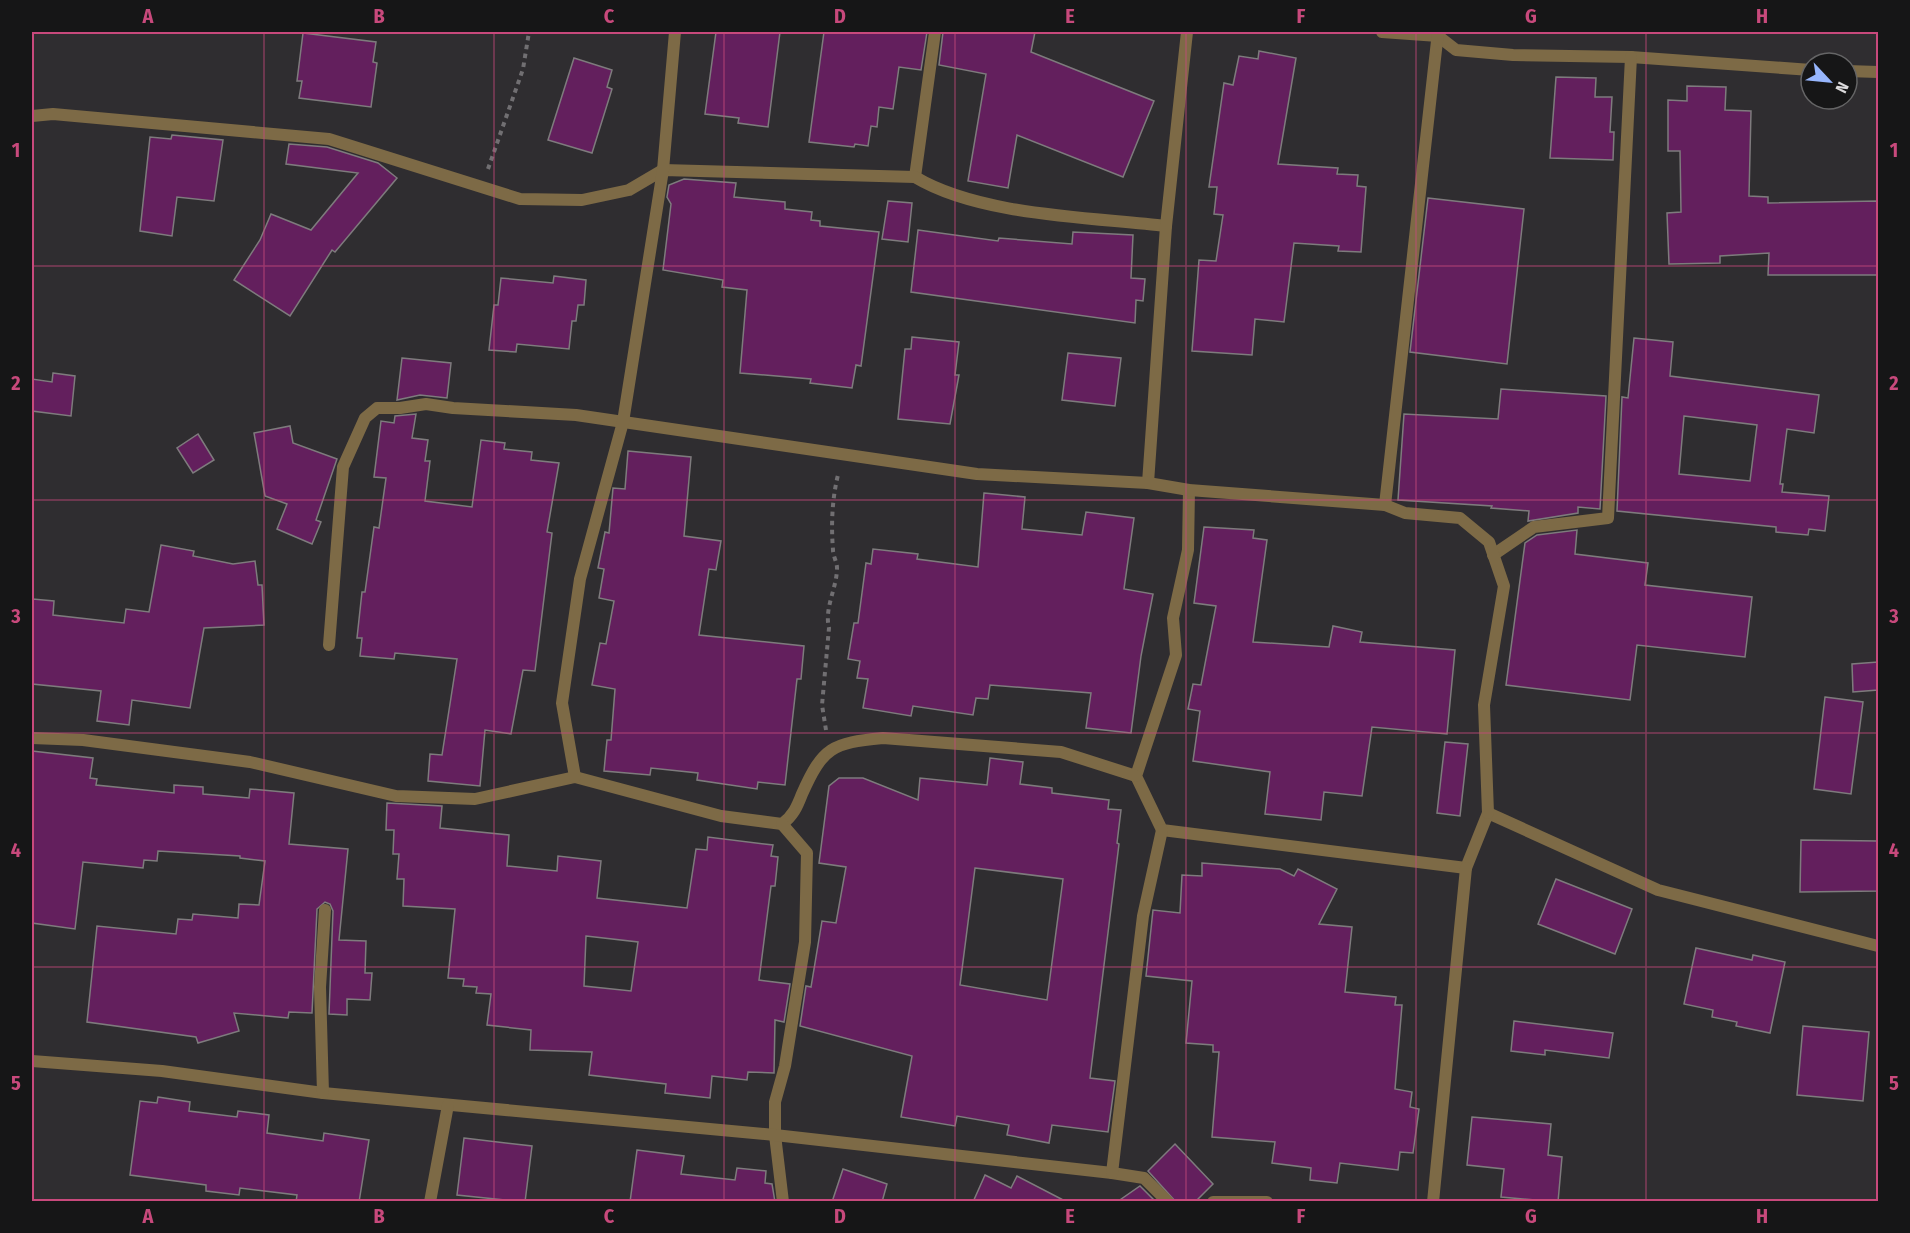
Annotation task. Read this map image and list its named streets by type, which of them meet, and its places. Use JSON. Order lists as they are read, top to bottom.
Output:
{
  "north": "bottom right",
  "grid": {
    "columns": [
      "A",
      "B",
      "C",
      "D",
      "E",
      "F",
      "G",
      "H"
    ],
    "rows": [
      "1",
      "2",
      "3",
      "4",
      "5"
    ]
  }
}
